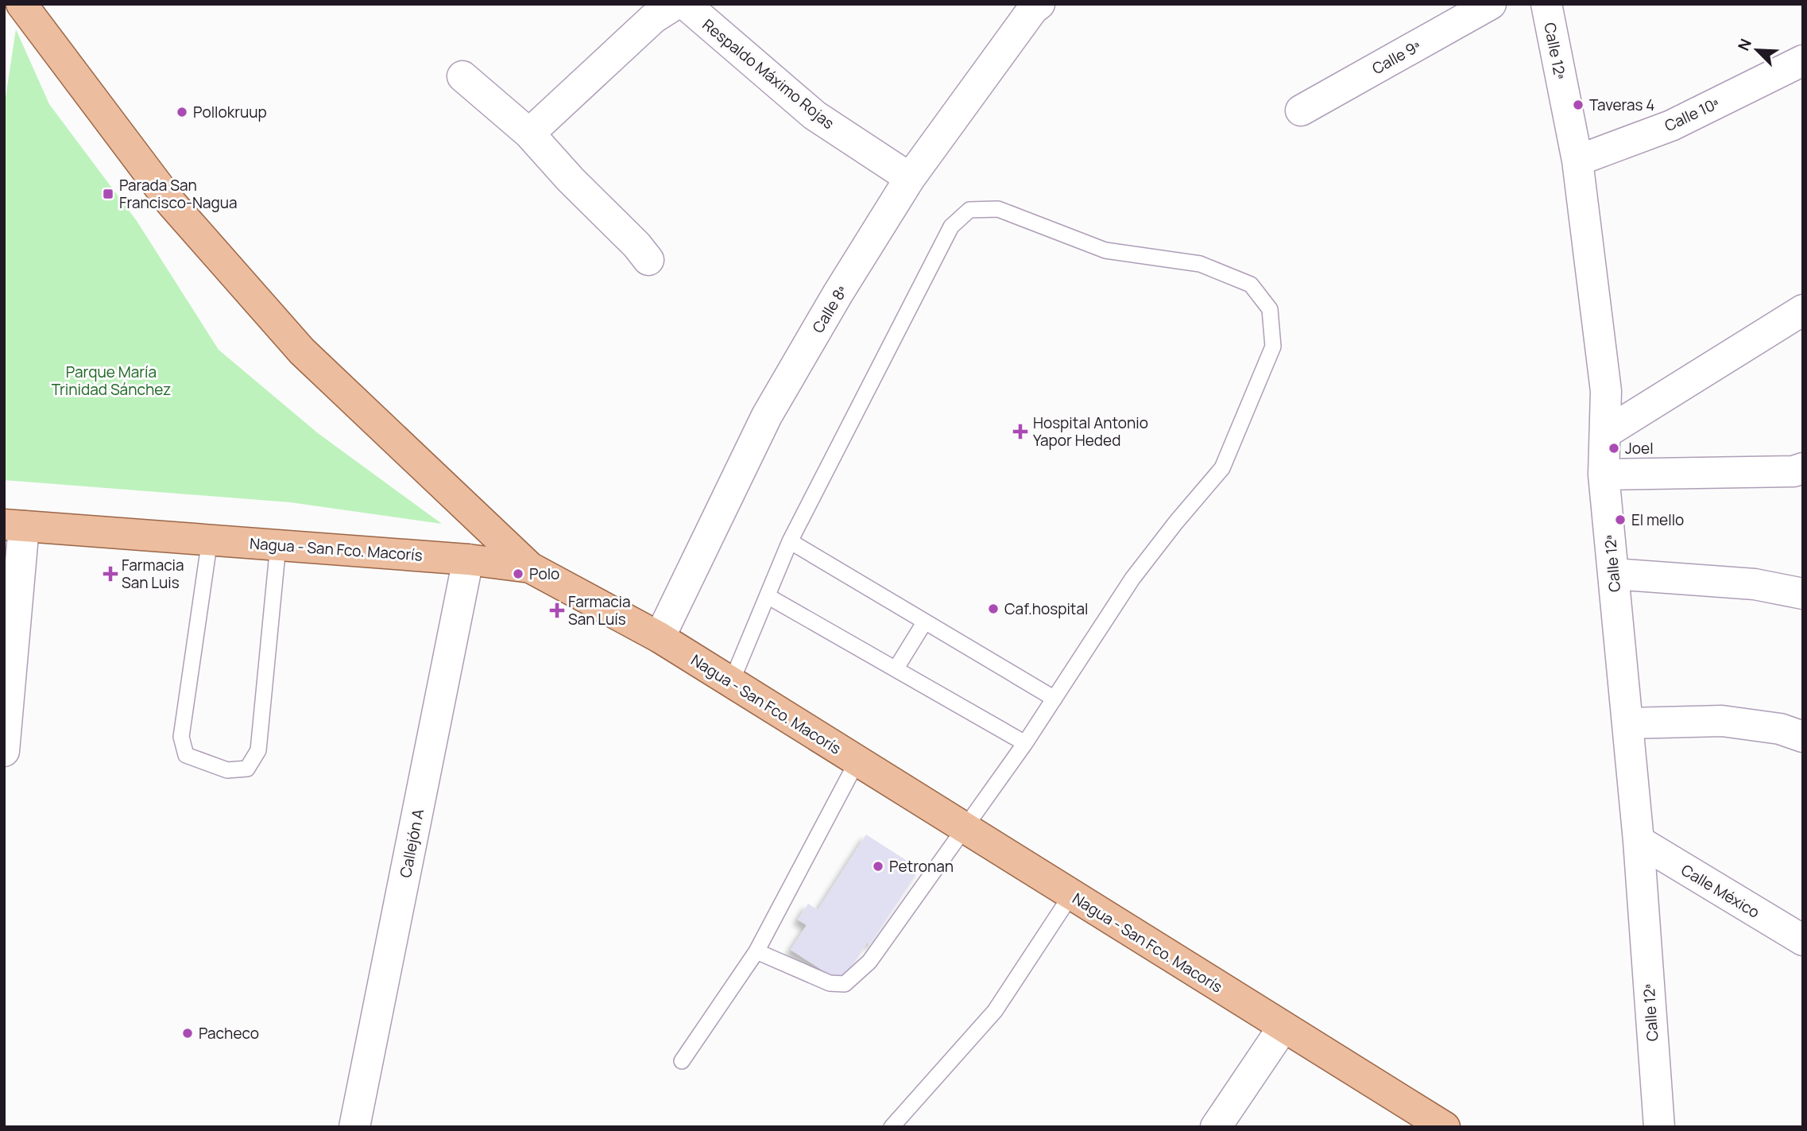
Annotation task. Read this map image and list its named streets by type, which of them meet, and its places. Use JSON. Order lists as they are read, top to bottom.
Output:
{
  "streets": {
    "main road": ["Nagua - San Fco. Macorís"],
    "street": [
      "Calle 12ª",
      "Calle 9ª",
      "Respaldo Máximo Rojas",
      "Calle 10ª",
      "Calle 8ª",
      "Callejón A",
      "Calle México"
    ]
  },
  "crossings": [
    ["Calle 12ª", "Calle 10ª"],
    ["Calle 12ª", "Calle México"],
    ["Respaldo Máximo Rojas", "Calle 8ª"],
    ["Calle 8ª", "Nagua - San Fco. Macorís"],
    ["Nagua - San Fco. Macorís", "Callejón A"]
  ],
  "parks": ["Parque María Trinidad Sánchez"],
  "places": {
    "other": [
      "Taveras 4",
      "Pollokruup",
      "Joel",
      "El mello",
      "Polo",
      "Caf.hospital",
      "Petronan",
      "Pacheco"
    ],
    "transit": ["Parada San Francisco-Nagua"],
    "health": ["Hospital Antonio Yapor Heded", "Farmacia San Luis", "Farmacia San Luís"]
  },
  "north": "top left"
}
